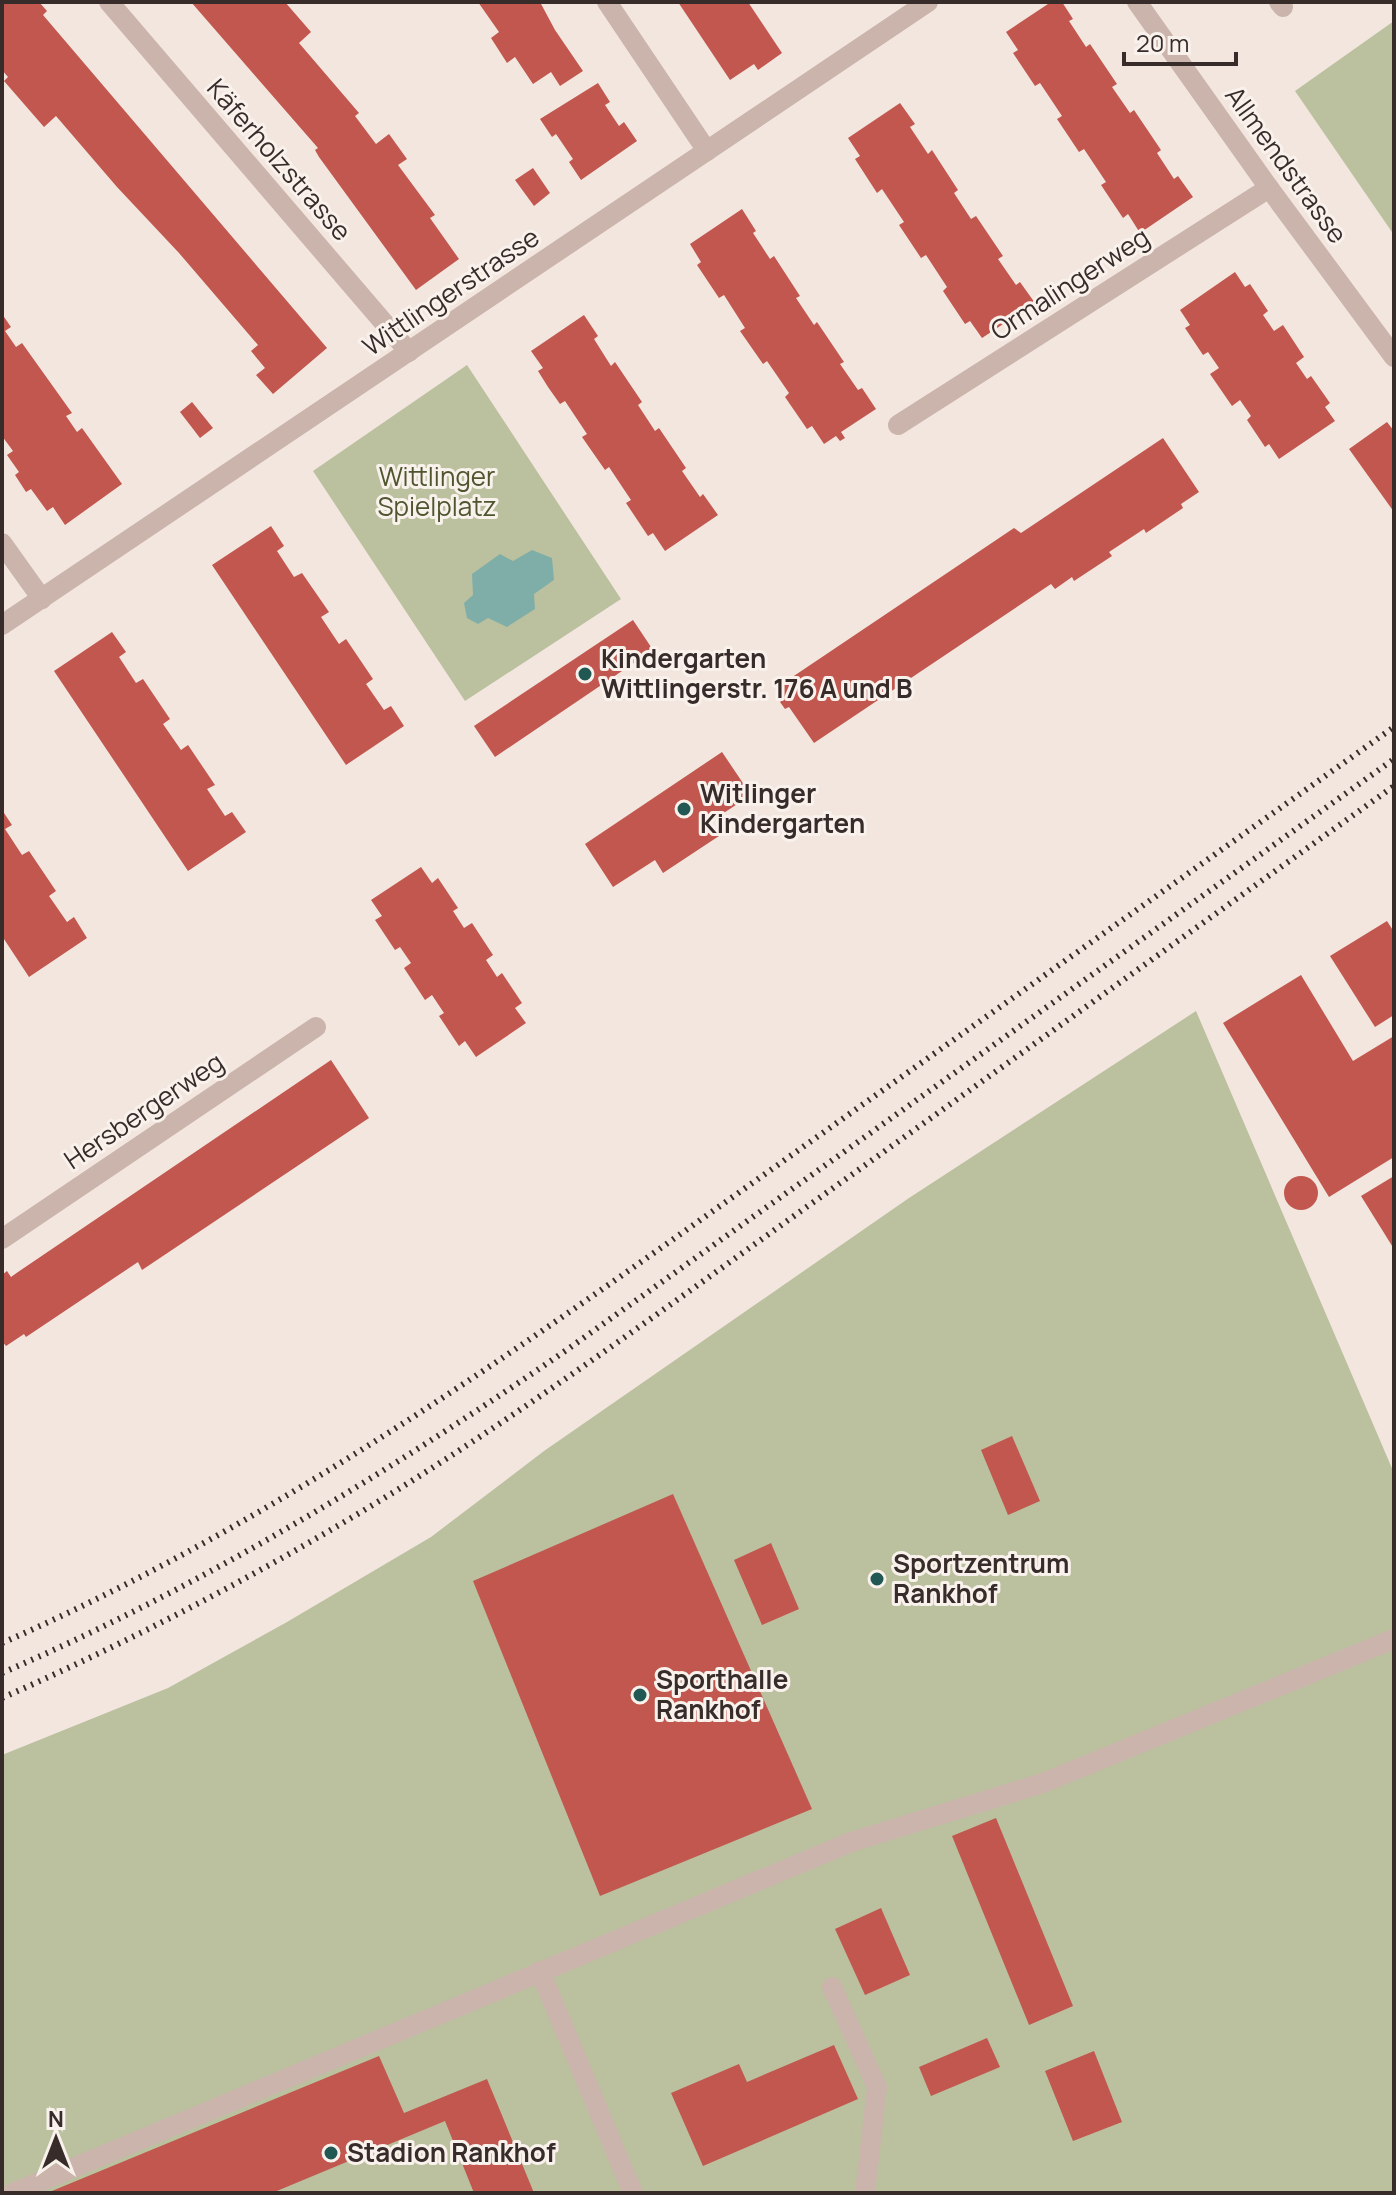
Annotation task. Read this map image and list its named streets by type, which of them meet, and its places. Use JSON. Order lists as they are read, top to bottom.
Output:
{
  "streets": {
    "street": [
      "Käferholzstrasse",
      "Allmendstrasse",
      "Ormalingerweg",
      "Wittlingerstrasse",
      "Hersbergerweg"
    ]
  },
  "crossings": [
    ["Käferholzstrasse", "Wittlingerstrasse"],
    ["Allmendstrasse", "Ormalingerweg"]
  ],
  "parks": ["Wittlinger Spielplatz"],
  "places": [
    "Kindergarten Wittlingerstr. 176 A und B",
    "Witlinger Kindergarten",
    "Sportzentrum Rankhof",
    "Sporthalle Rankhof",
    "Stadion Rankhof"
  ],
  "scale_bar": "20 m",
  "north": "top"
}
